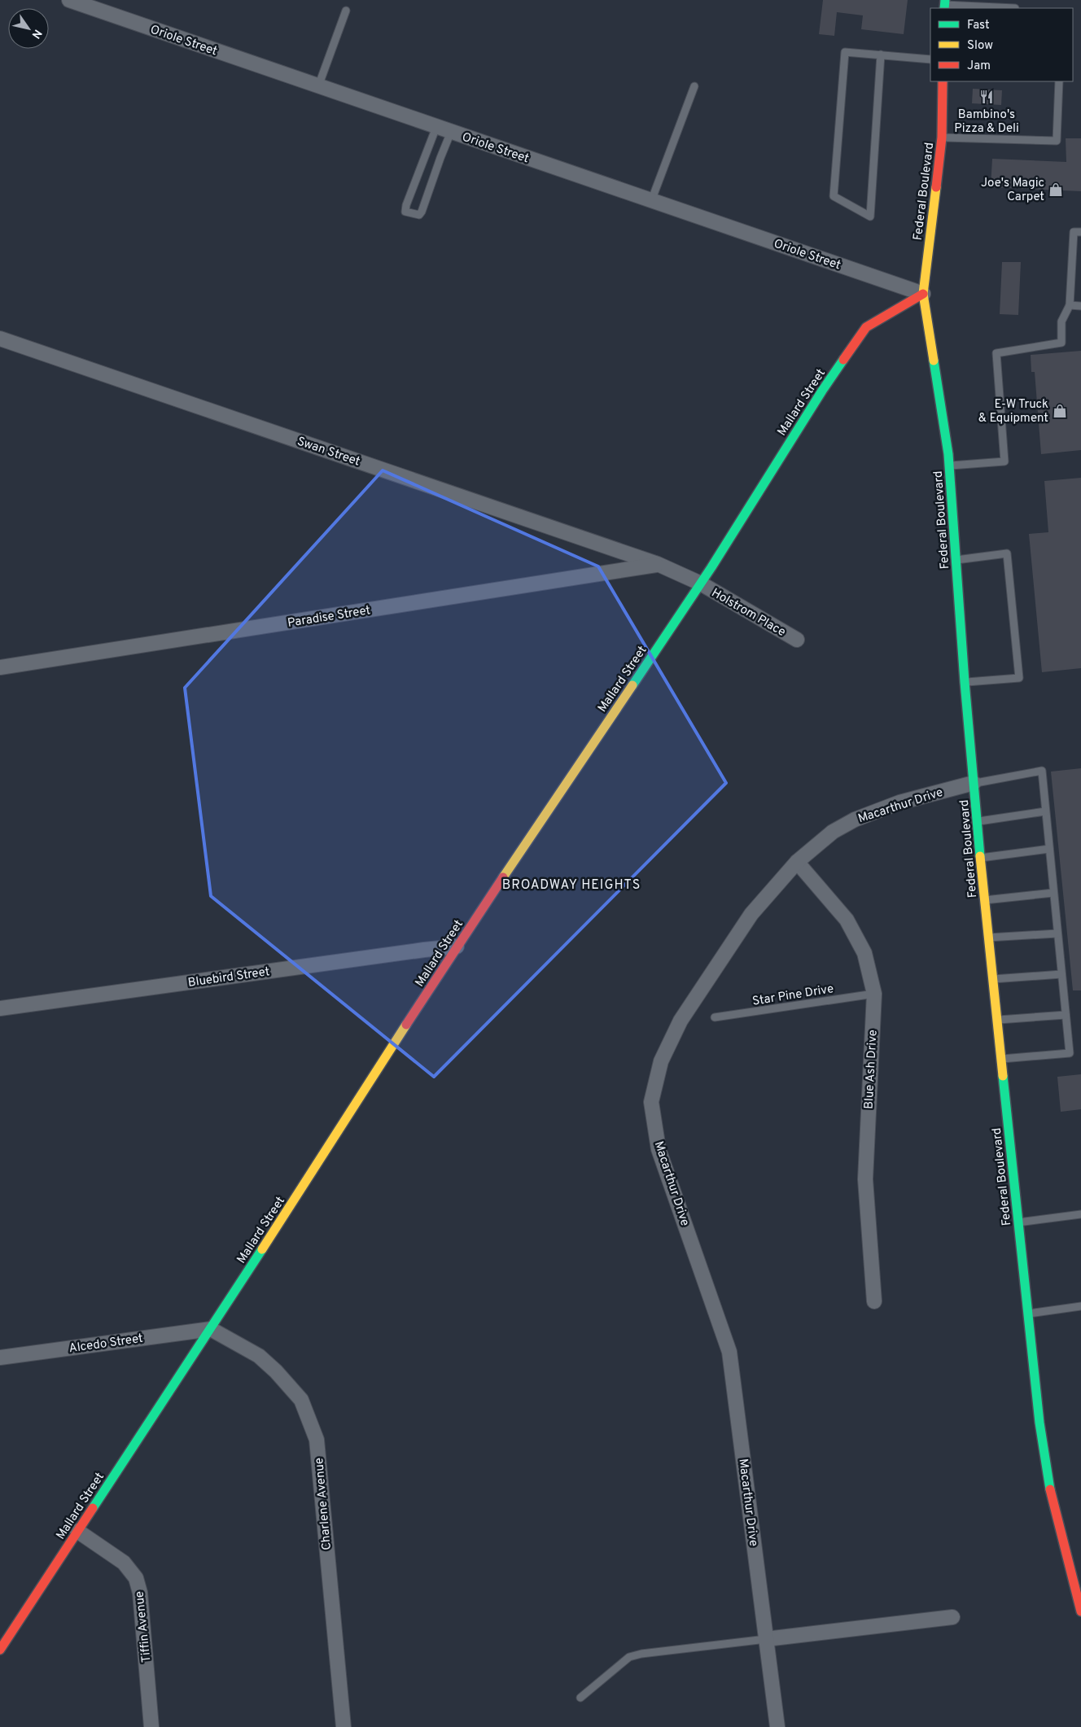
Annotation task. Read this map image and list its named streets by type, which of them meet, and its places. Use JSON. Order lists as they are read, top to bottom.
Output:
{
  "streets": {
    "street": [
      "Oriole Street",
      "Federal Boulevard",
      "Mallard Street",
      "Swan Street",
      "Holstrom Place",
      "Paradise Street",
      "Macarthur Drive",
      "Bluebird Street",
      "Blue Ash Drive",
      "Alcedo Street",
      "Charlene Avenue",
      "Tiffin Avenue"
    ],
    "lane": ["Star Pine Drive"]
  },
  "crossings": [
    ["Oriole Street", "Federal Boulevard"],
    ["Oriole Street", "Mallard Street"],
    ["Federal Boulevard", "Mallard Street"],
    ["Federal Boulevard", "Macarthur Drive"],
    ["Mallard Street", "Swan Street"],
    ["Mallard Street", "Holstrom Place"],
    ["Mallard Street", "Bluebird Street"],
    ["Mallard Street", "Alcedo Street"],
    ["Mallard Street", "Charlene Avenue"],
    ["Mallard Street", "Tiffin Avenue"],
    ["Swan Street", "Holstrom Place"],
    ["Swan Street", "Paradise Street"],
    ["Macarthur Drive", "Blue Ash Drive"],
    ["Star Pine Drive", "Blue Ash Drive"],
    ["Alcedo Street", "Charlene Avenue"]
  ],
  "districts": ["BROADWAY HEIGHTS"],
  "places": {
    "restaurant": ["Bambino's Pizza & Deli"],
    "shop": ["Joe's Magic Carpet", "E-W Truck & Equipment"]
  },
  "legend": ["Fast", "Slow", "Jam"],
  "north": "bottom right"
}
